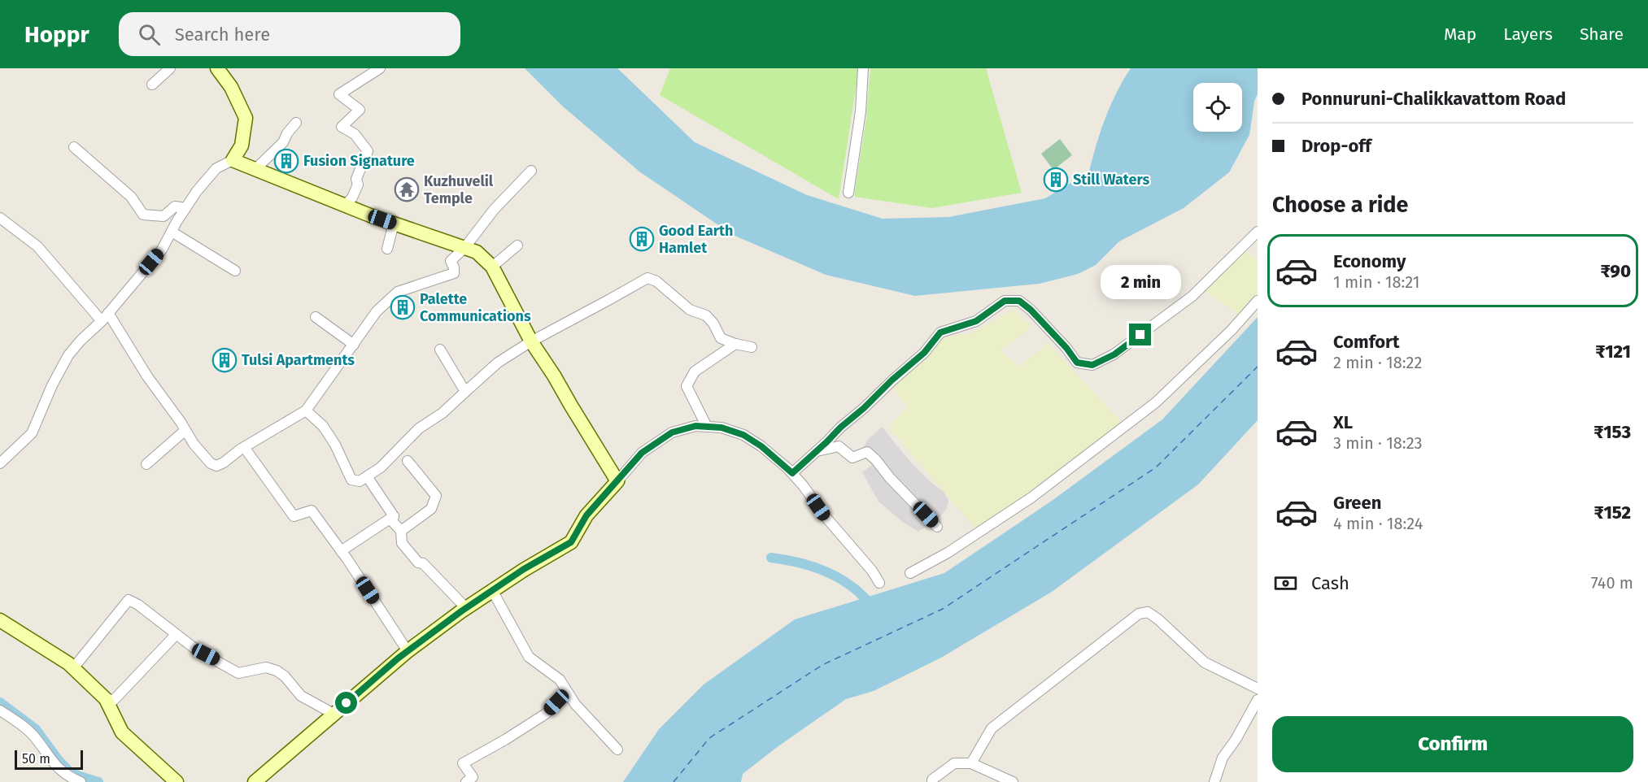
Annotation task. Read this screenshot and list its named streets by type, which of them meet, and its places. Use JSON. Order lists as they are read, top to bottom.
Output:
{
  "places": {
    "building": [
      "Fusion Signature",
      "Still Waters",
      "Good Earth Hamlet",
      "Palette Communications",
      "Tulsi Apartments"
    ],
    "temple": ["Kuzhuvelil Temple"]
  },
  "scale_bar": "50 m",
  "page": {
    "header": "Hoppr",
    "search": "Search here",
    "nav": ["Map", "Layers", "Share"],
    "banner": ["Ponnuruni-Chalikkavattom Road", "Drop-off"],
    "heading": "Choose a ride",
    "list": [
      {
        "name": "Economy",
        "note": "1 min · 18:21",
        "value": "₹90"
      },
      {
        "name": "Comfort",
        "note": "2 min · 18:22",
        "value": "₹121"
      },
      {
        "name": "XL",
        "note": "3 min · 18:23",
        "value": "₹153"
      },
      {
        "name": "Green",
        "note": "4 min · 18:24",
        "value": "₹152"
      }
    ],
    "bubble": "2 min",
    "pay": ["Cash", "740 m"],
    "buttons": "Confirm",
    "scale": "50 m"
  }
}
